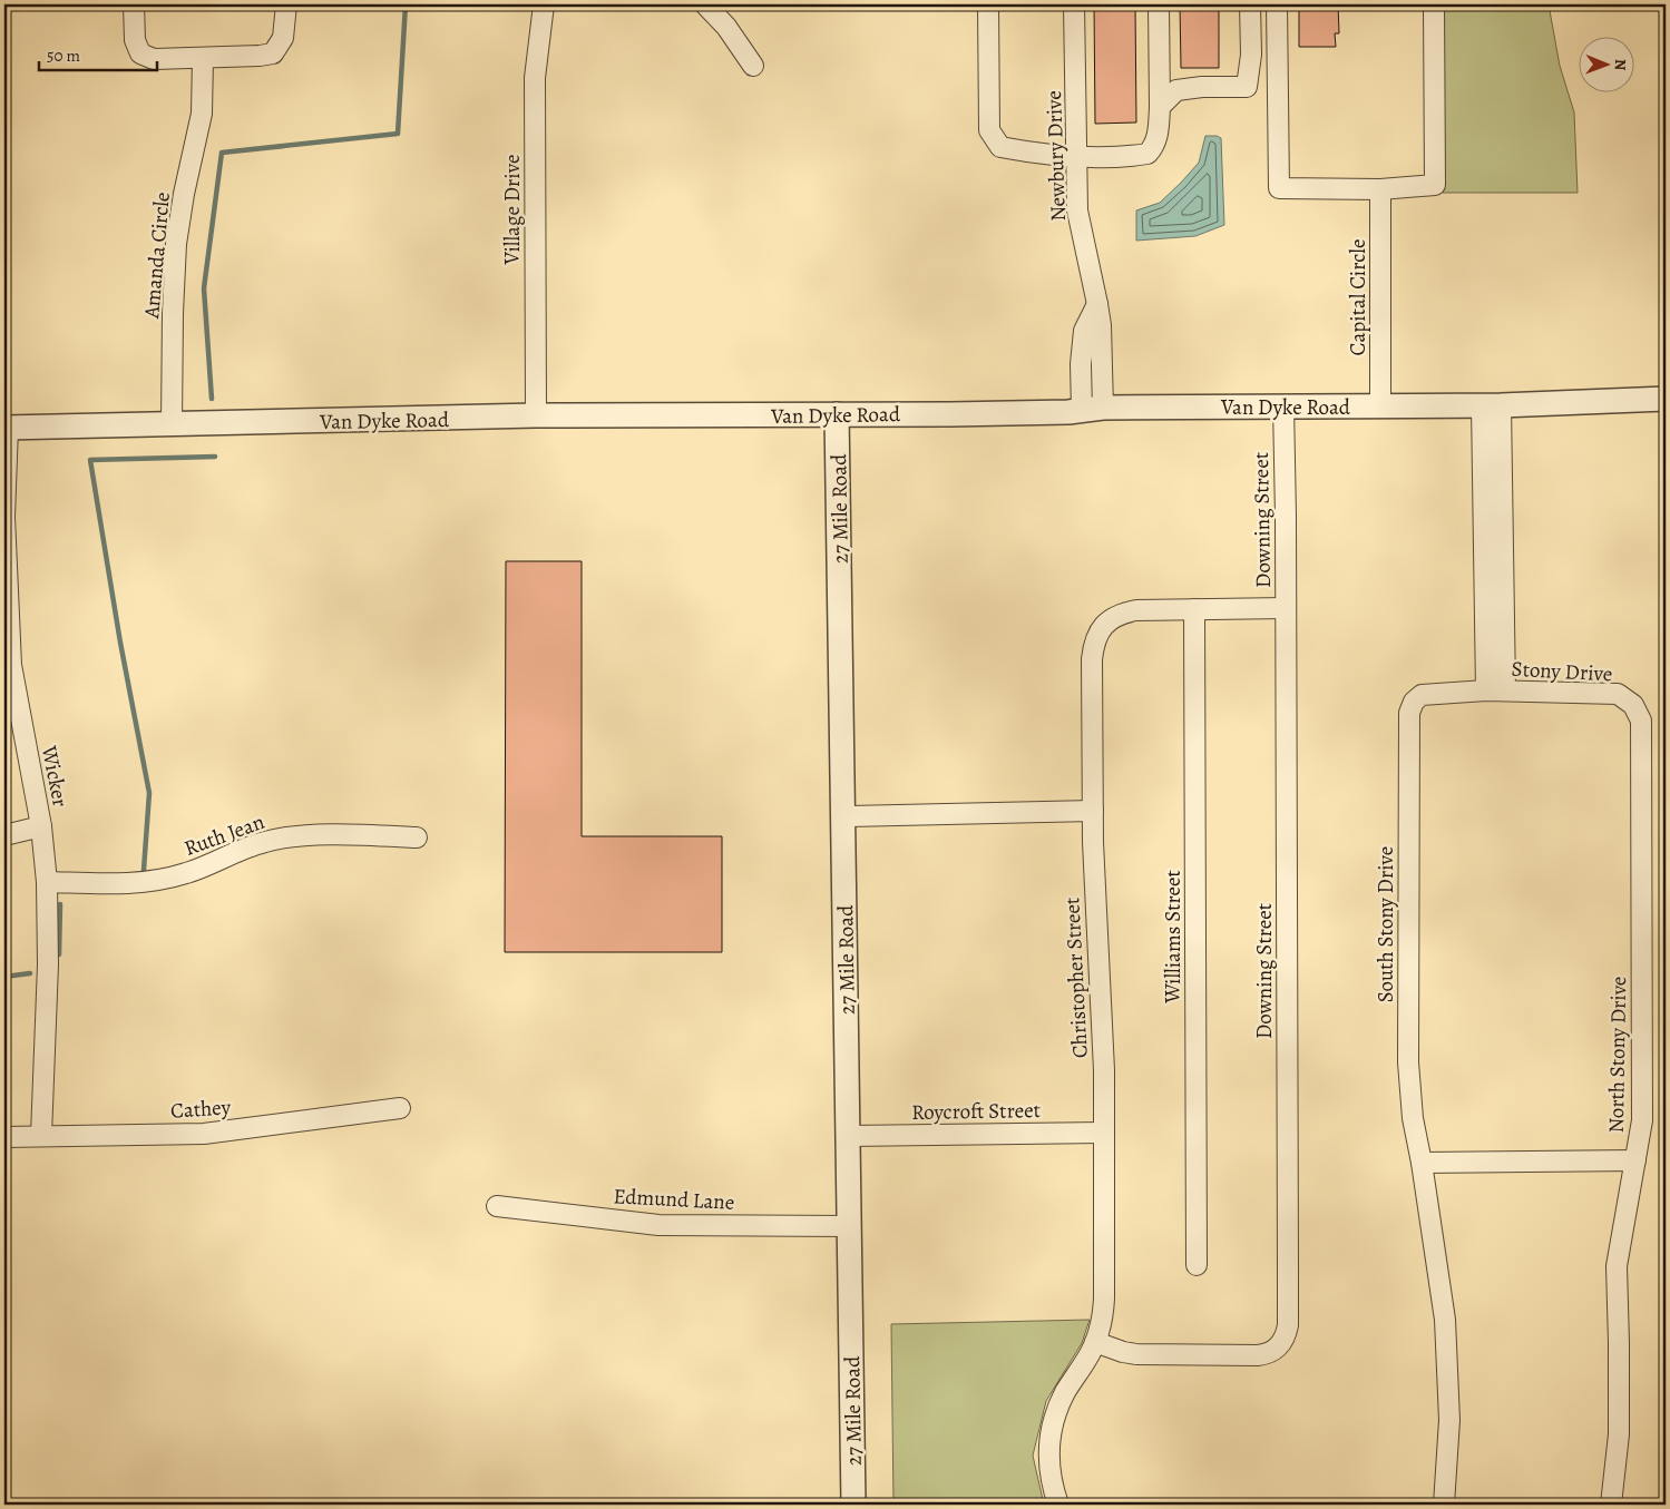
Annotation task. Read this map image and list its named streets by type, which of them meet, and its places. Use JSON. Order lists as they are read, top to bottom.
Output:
{
  "streets": {
    "street": [
      "Newbury Drive",
      "Village Drive",
      "Amanda Circle",
      "Capital Circle",
      "Van Dyke Road",
      "27 Mile Road",
      "Downing Street",
      "Stony Drive",
      "Wicker",
      "Ruth Jean",
      "South Stony Drive",
      "Williams Street",
      "Christopher Street",
      "North Stony Drive",
      "Cathey",
      "Roycroft Street",
      "Edmund Lane"
    ]
  },
  "crossings": [
    ["Newbury Drive", "Van Dyke Road"],
    ["Village Drive", "Van Dyke Road"],
    ["Amanda Circle", "Van Dyke Road"],
    ["Capital Circle", "Van Dyke Road"],
    ["Van Dyke Road", "27 Mile Road"],
    ["Van Dyke Road", "Downing Street"],
    ["Van Dyke Road", "Wicker"],
    ["27 Mile Road", "Roycroft Street"],
    ["27 Mile Road", "Edmund Lane"],
    ["Downing Street", "Christopher Street"],
    ["Stony Drive", "South Stony Drive"],
    ["Stony Drive", "North Stony Drive"],
    ["Wicker", "Ruth Jean"],
    ["Wicker", "Cathey"],
    ["Williams Street", "Christopher Street"],
    ["Christopher Street", "Roycroft Street"]
  ],
  "scale_bar": "50 m",
  "north": "right"
}
